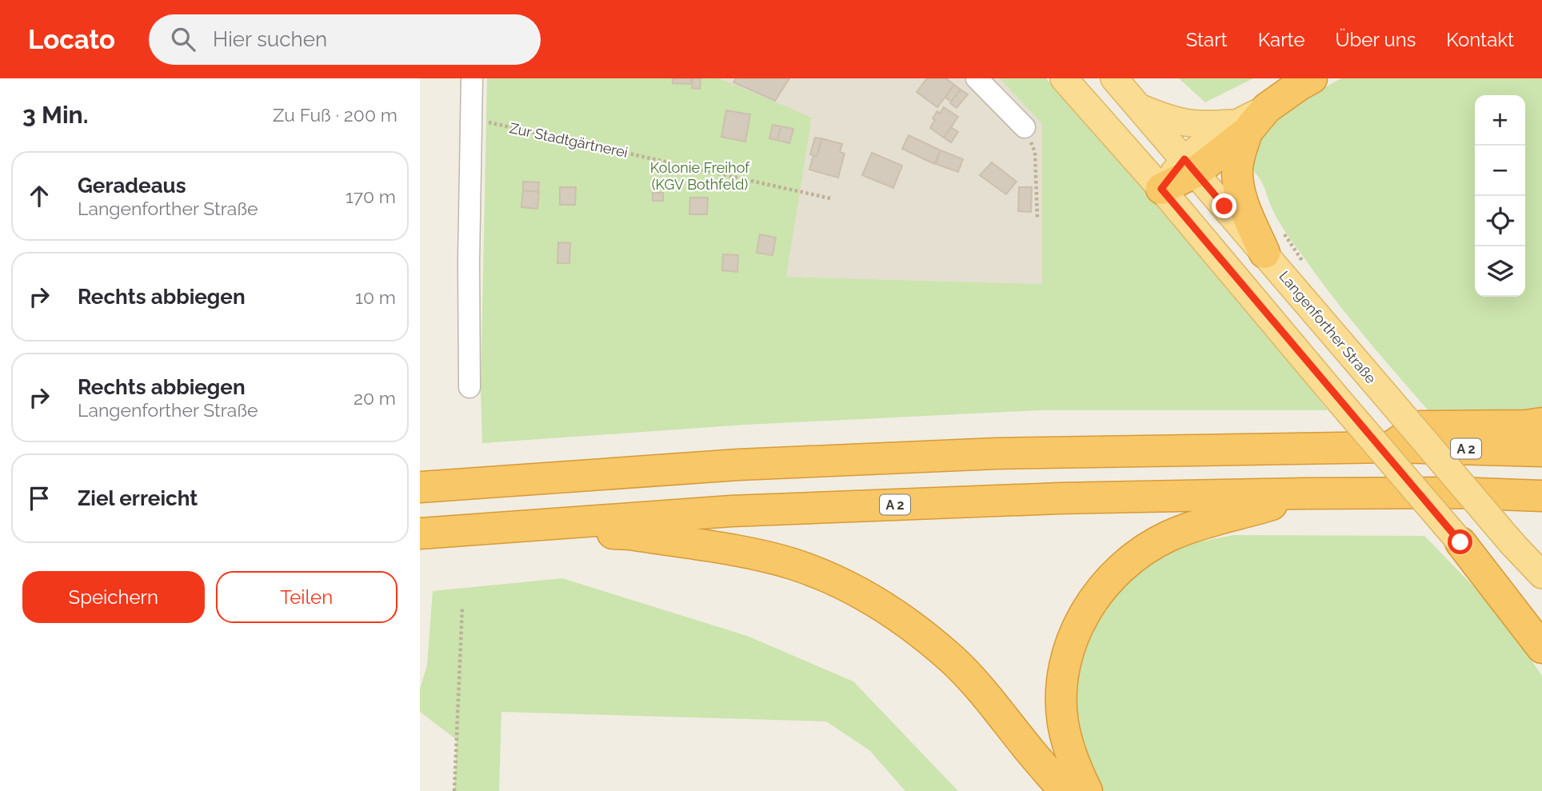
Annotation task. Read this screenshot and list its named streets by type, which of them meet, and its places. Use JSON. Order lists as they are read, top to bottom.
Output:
{
  "streets": {
    "highway": ["A 2"],
    "main road": ["Langenforther Straße"],
    "path": ["Zur Stadtgärtnerei"]
  },
  "parks": ["Kolonie Freihof (KGV Bothfeld)"],
  "page": {
    "header": "Locato",
    "search": "Hier suchen",
    "nav": [
      "Start",
      "Karte",
      "Über uns",
      "Kontakt"
    ],
    "heading": ["3 Min.", "Zu Fuß · 200 m"],
    "map_buttons": ["+", "−"],
    "list": [
      ["Geradeaus", "Langenforther Straße", "170 m"],
      ["Rechts abbiegen", "10 m"],
      ["Rechts abbiegen", "Langenforther Straße", "20 m"],
      "Ziel erreicht"
    ],
    "buttons": ["Speichern", "Teilen"]
  }
}
